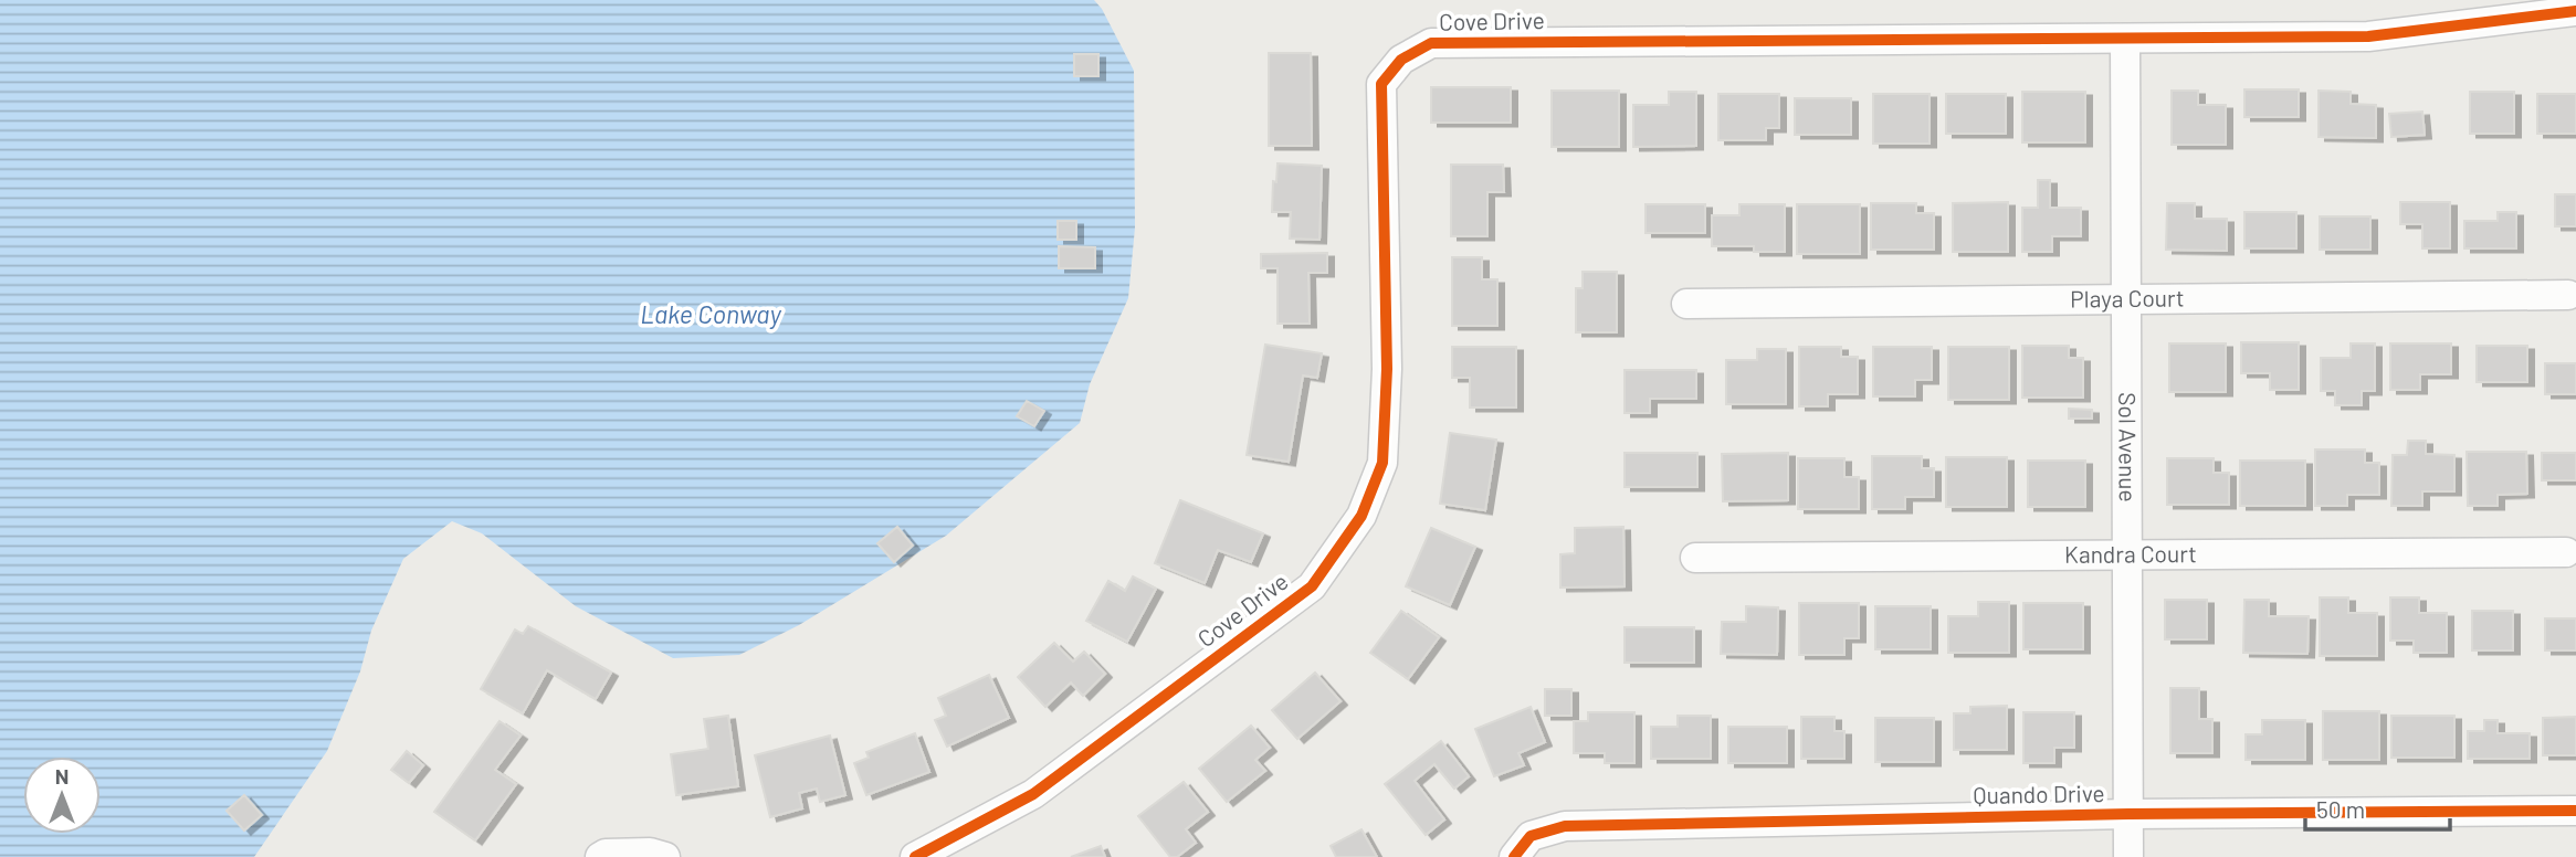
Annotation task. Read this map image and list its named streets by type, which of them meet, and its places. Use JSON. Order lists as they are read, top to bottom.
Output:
{
  "streets": {
    "street": [
      "Cove Drive",
      "Playa Court",
      "Sol Avenue",
      "Kandra Court",
      "Quando Drive"
    ]
  },
  "crossings": [
    ["Cove Drive", "Sol Avenue"],
    ["Playa Court", "Sol Avenue"],
    ["Sol Avenue", "Kandra Court"],
    ["Sol Avenue", "Quando Drive"]
  ],
  "water": ["Lake Conway"],
  "scale_bar": "50 m",
  "north": "top"
}
